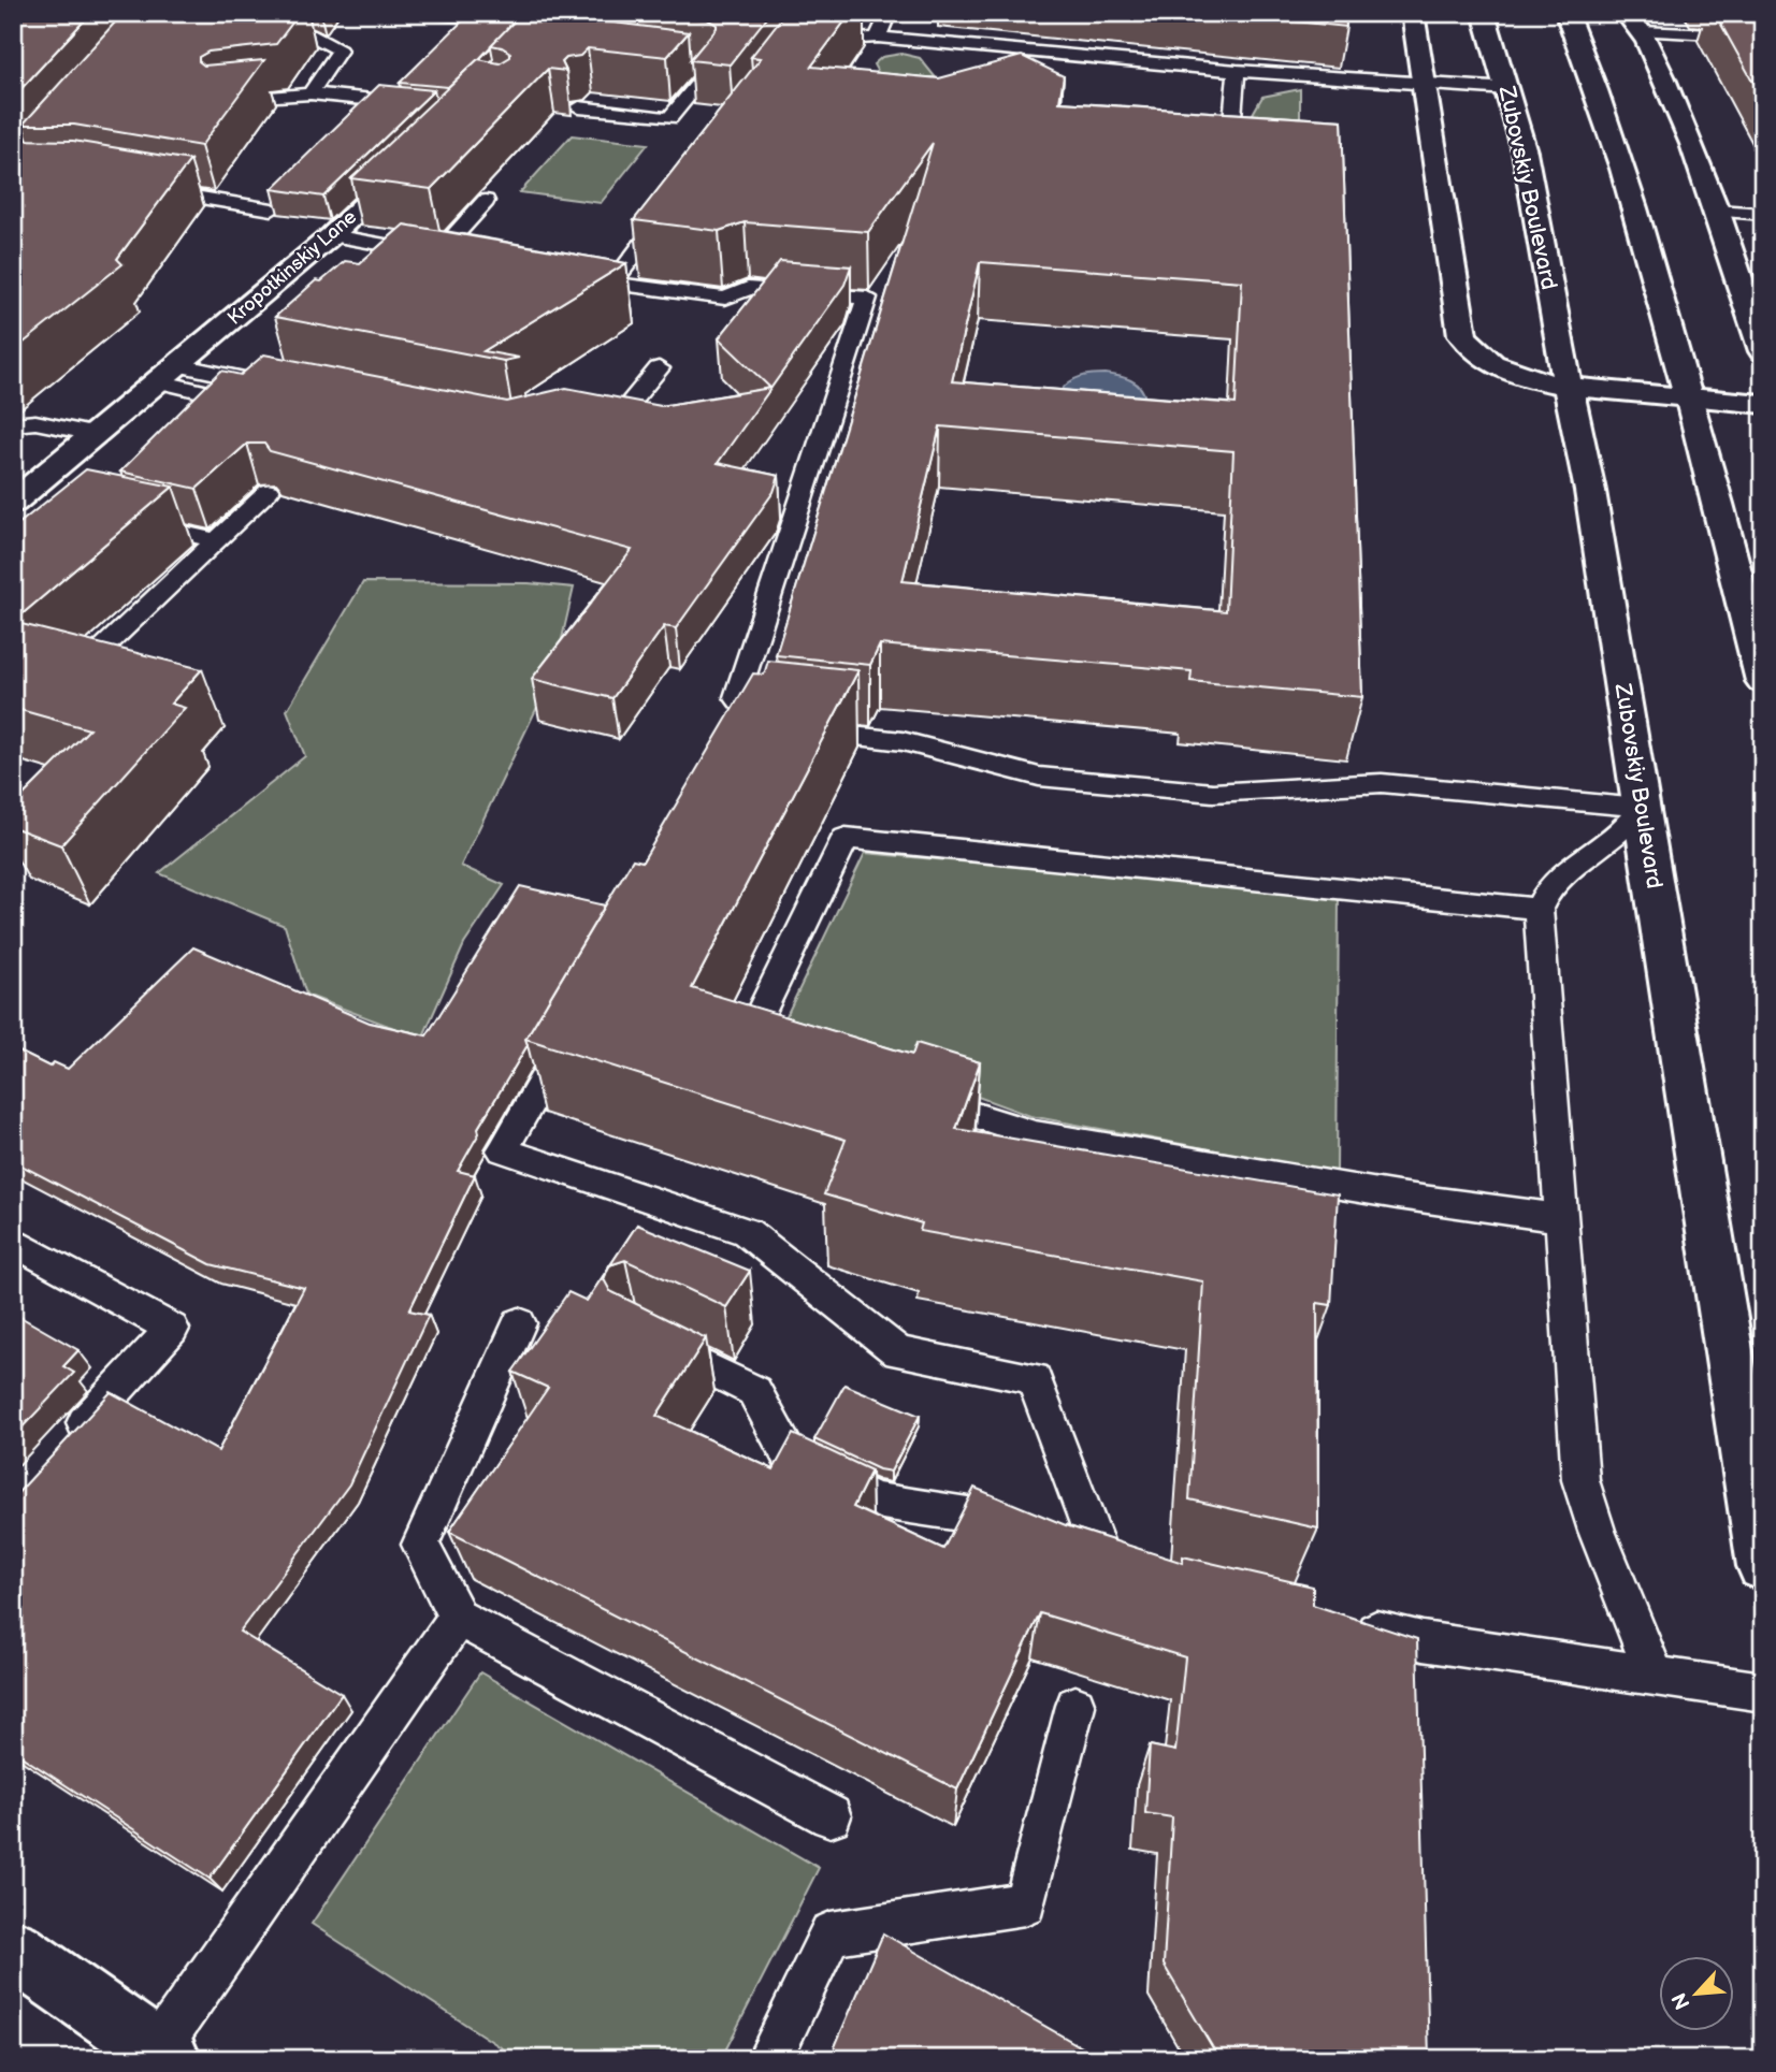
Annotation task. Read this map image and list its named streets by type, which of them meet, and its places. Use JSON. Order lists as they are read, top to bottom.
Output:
{
  "streets": {
    "main road": ["Zubovskiy Boulevard", "Kropotkinskiy Lane"]
  },
  "north": "bottom left"
}
